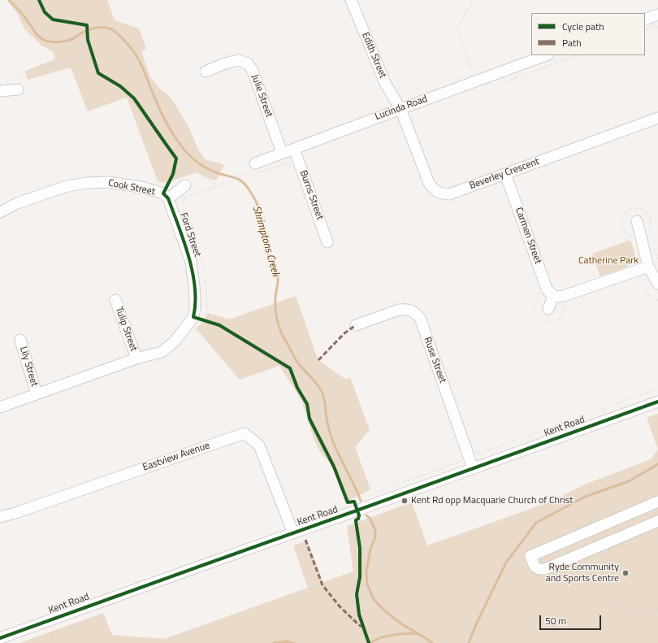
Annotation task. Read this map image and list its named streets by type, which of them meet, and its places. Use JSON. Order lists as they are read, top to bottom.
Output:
{
  "streets": {
    "street": [
      "Edith Street",
      "Julie Street",
      "Lucinda Road",
      "Beverley Crescent",
      "Cook Street",
      "Burns Street",
      "Ford Street",
      "Carmen Street",
      "Tulip Street",
      "Ruse Street",
      "Lily Street",
      "Kent Road",
      "Eastview Avenue"
    ]
  },
  "crossings": [
    ["Edith Street", "Lucinda Road"],
    ["Edith Street", "Beverley Crescent"],
    ["Julie Street", "Lucinda Road"],
    ["Lucinda Road", "Beverley Crescent"],
    ["Lucinda Road", "Burns Street"],
    ["Beverley Crescent", "Carmen Street"],
    ["Cook Street", "Ford Street"],
    ["Ruse Street", "Kent Road"],
    ["Kent Road", "Eastview Avenue"]
  ],
  "water": ["Shrimptons Creek"],
  "parks": ["Catherine Park"],
  "places": ["Kent Rd opp Macquarie Church of Christ", "Ryde Community and Sports Centre"],
  "legend": ["Cycle path", "Path"],
  "scale_bar": "50 m"
}
